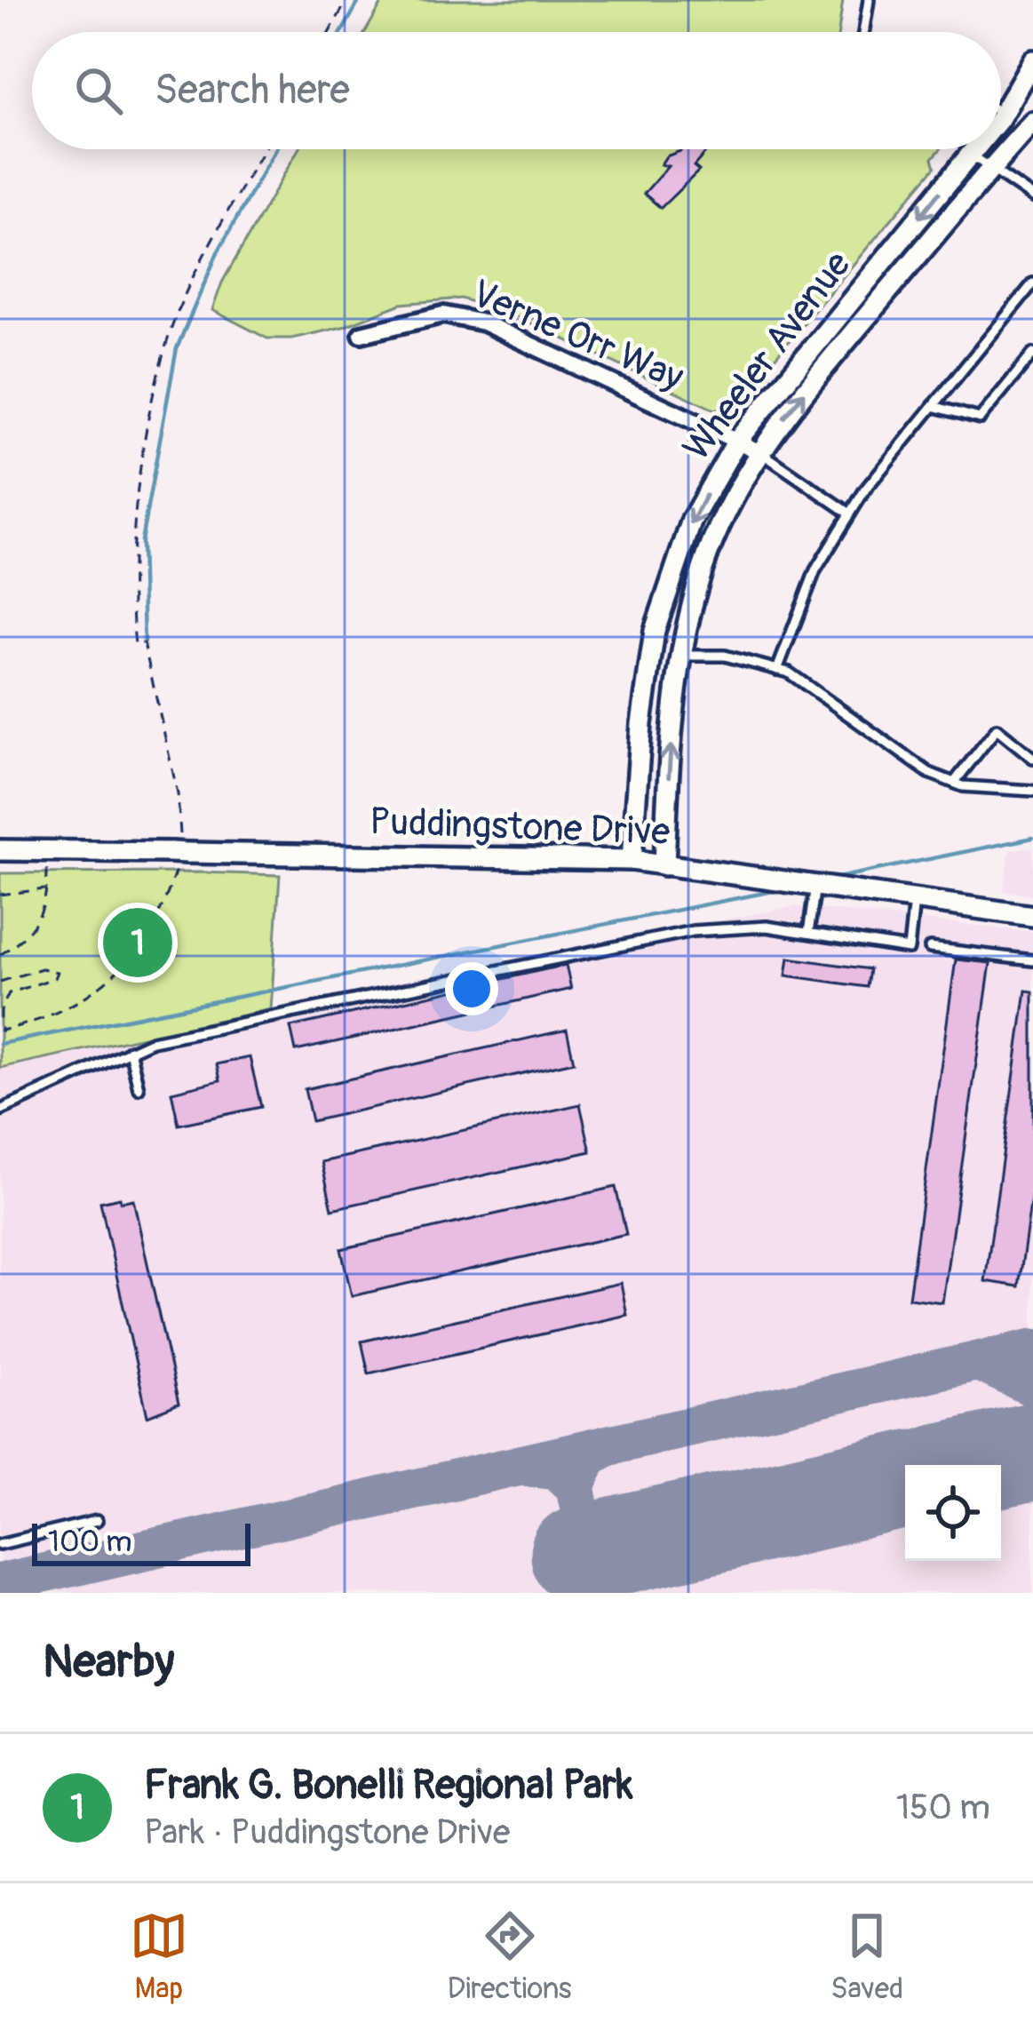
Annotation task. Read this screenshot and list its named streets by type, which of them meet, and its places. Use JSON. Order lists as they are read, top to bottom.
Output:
{
  "streets": {
    "street": ["Verne Orr Way", "Wheeler Avenue", "Puddingstone Drive"]
  },
  "crossings": [
    ["Verne Orr Way", "Wheeler Avenue"],
    ["Wheeler Avenue", "Puddingstone Drive"]
  ],
  "scale_bar": "100 m",
  "page": {
    "search": "Search here",
    "pins": "1",
    "scale": "100 m",
    "heading": "Nearby",
    "list": [
      {
        "mark": "1",
        "name": "Frank G. Bonelli Regional Park",
        "note": "Park · Puddingstone Drive",
        "value": "150 m"
      }
    ],
    "nav": ["Map", "Directions", "Saved"]
  }
}
